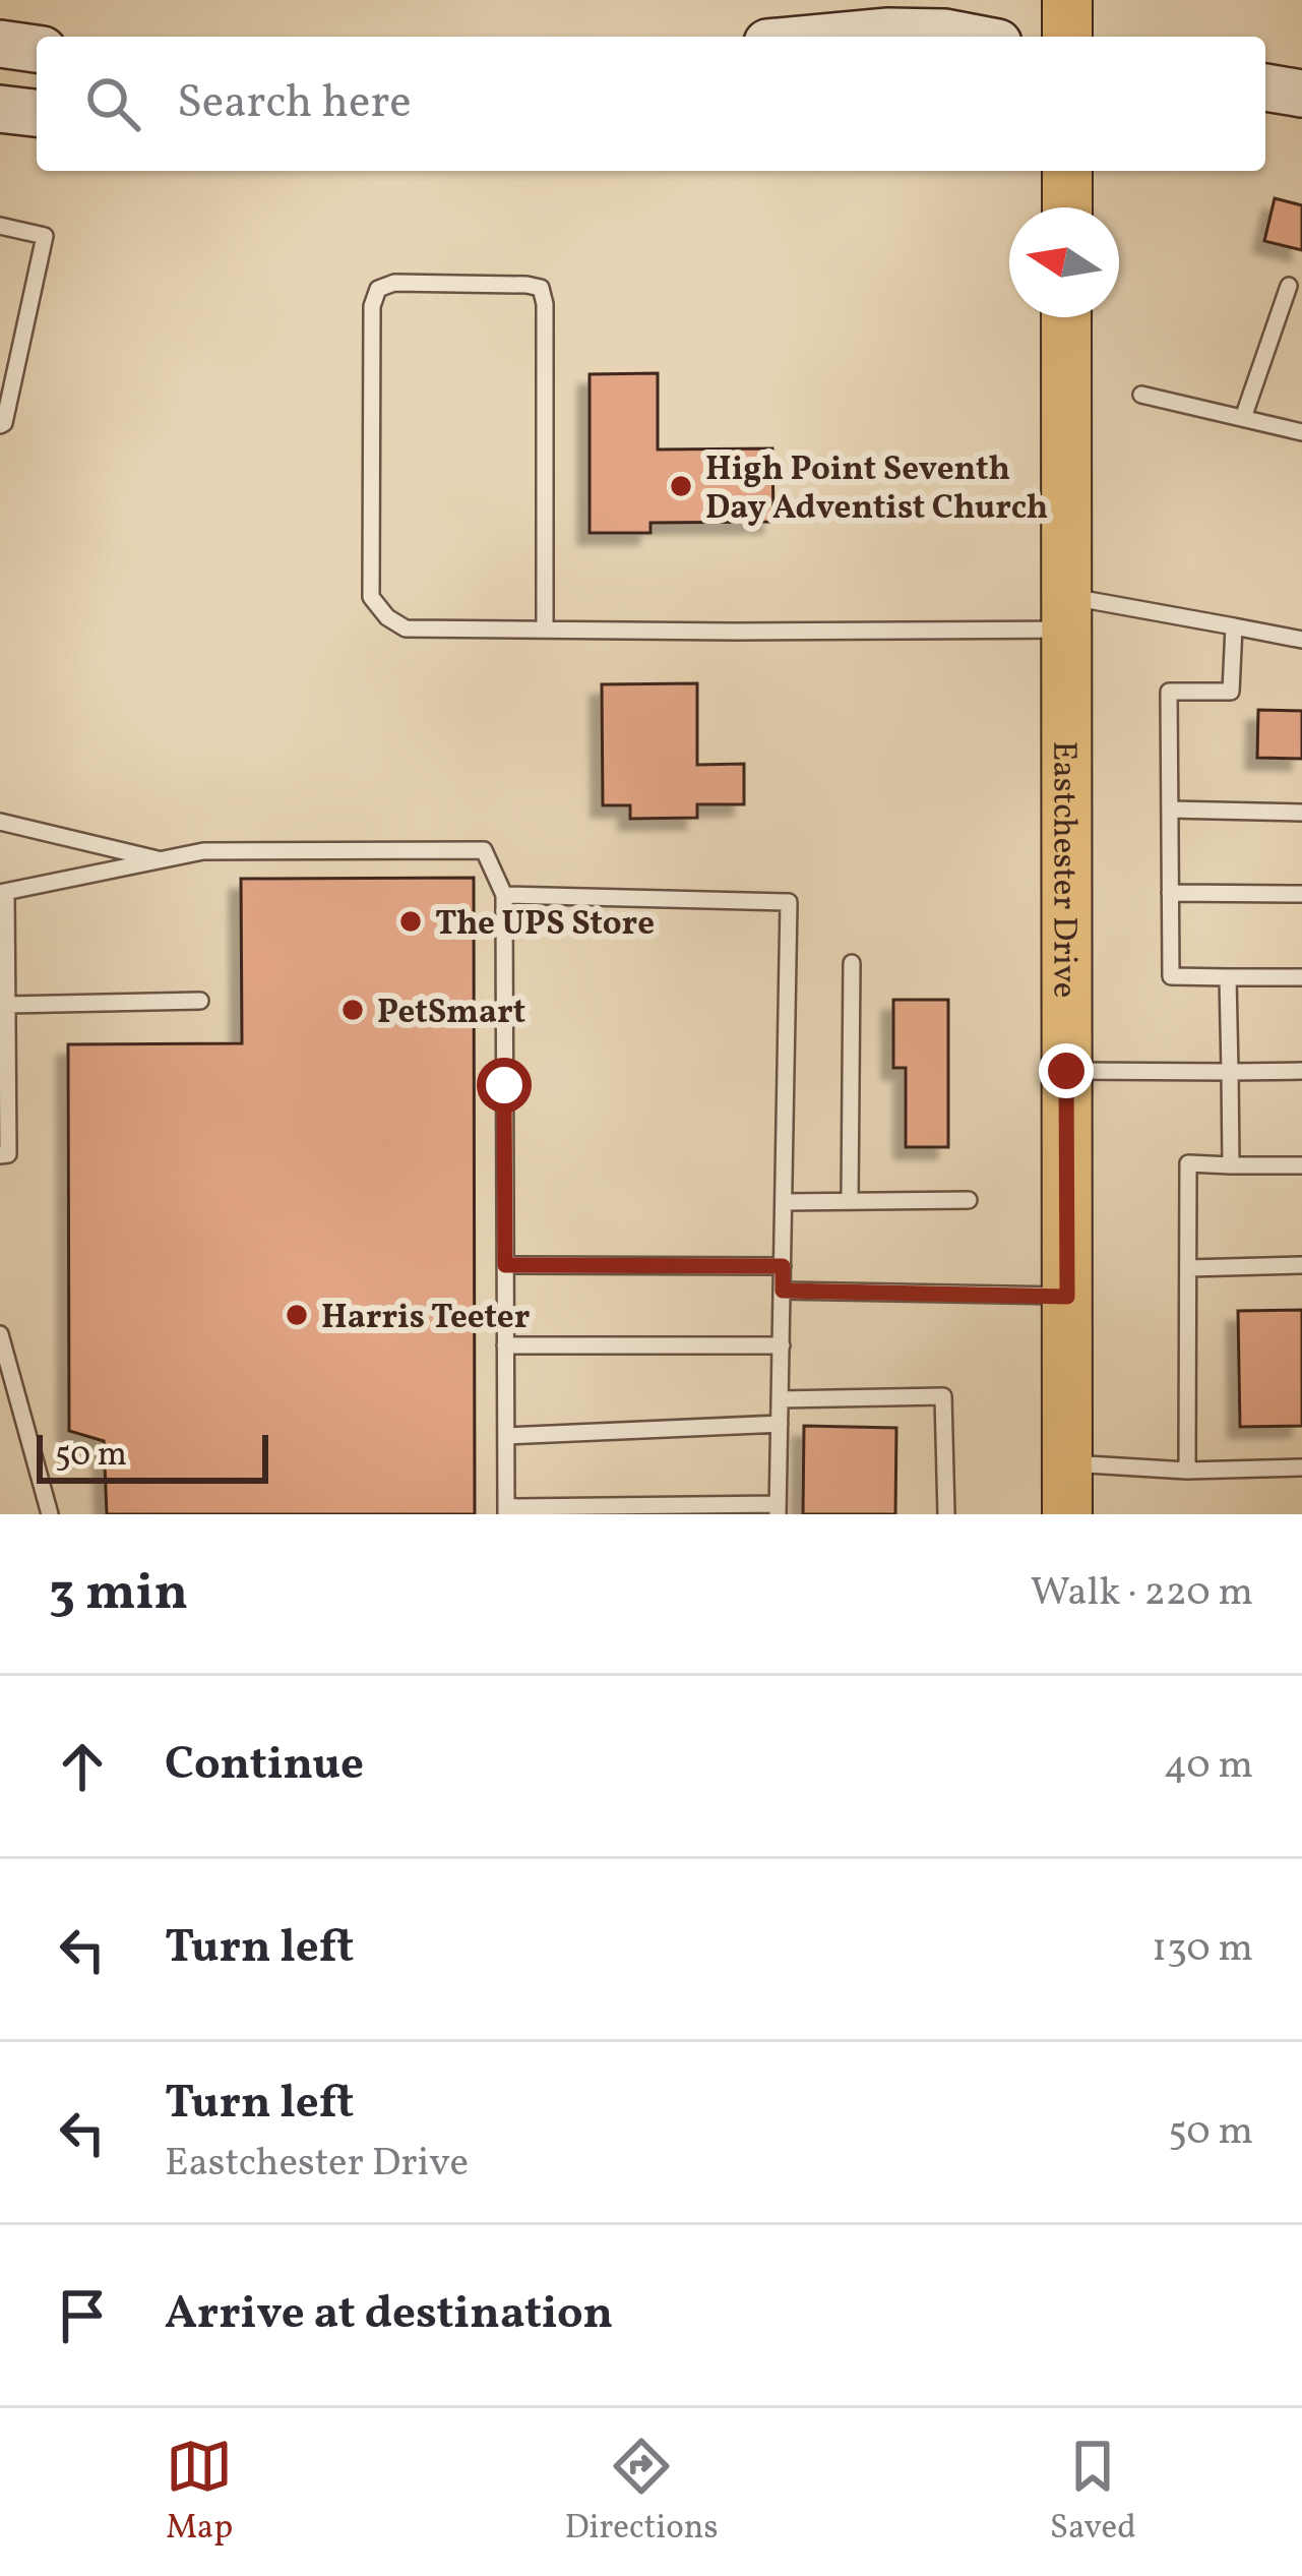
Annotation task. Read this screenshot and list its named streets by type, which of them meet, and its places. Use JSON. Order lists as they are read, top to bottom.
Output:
{
  "streets": {
    "main road": ["Eastchester Drive"]
  },
  "places": [
    "High Point Seventh Day Adventist Church",
    "The UPS Store",
    "PetSmart",
    "Harris Teeter"
  ],
  "scale_bar": "50 m",
  "north": "left",
  "page": {
    "search": "Search here",
    "scale": "50 m",
    "heading": ["3 min", "Walk · 220 m"],
    "list": [
      ["Continue", "40 m"],
      ["Turn left", "130 m"],
      ["Turn left", "Eastchester Drive", "50 m"],
      "Arrive at destination"
    ],
    "nav": ["Map", "Directions", "Saved"]
  }
}
